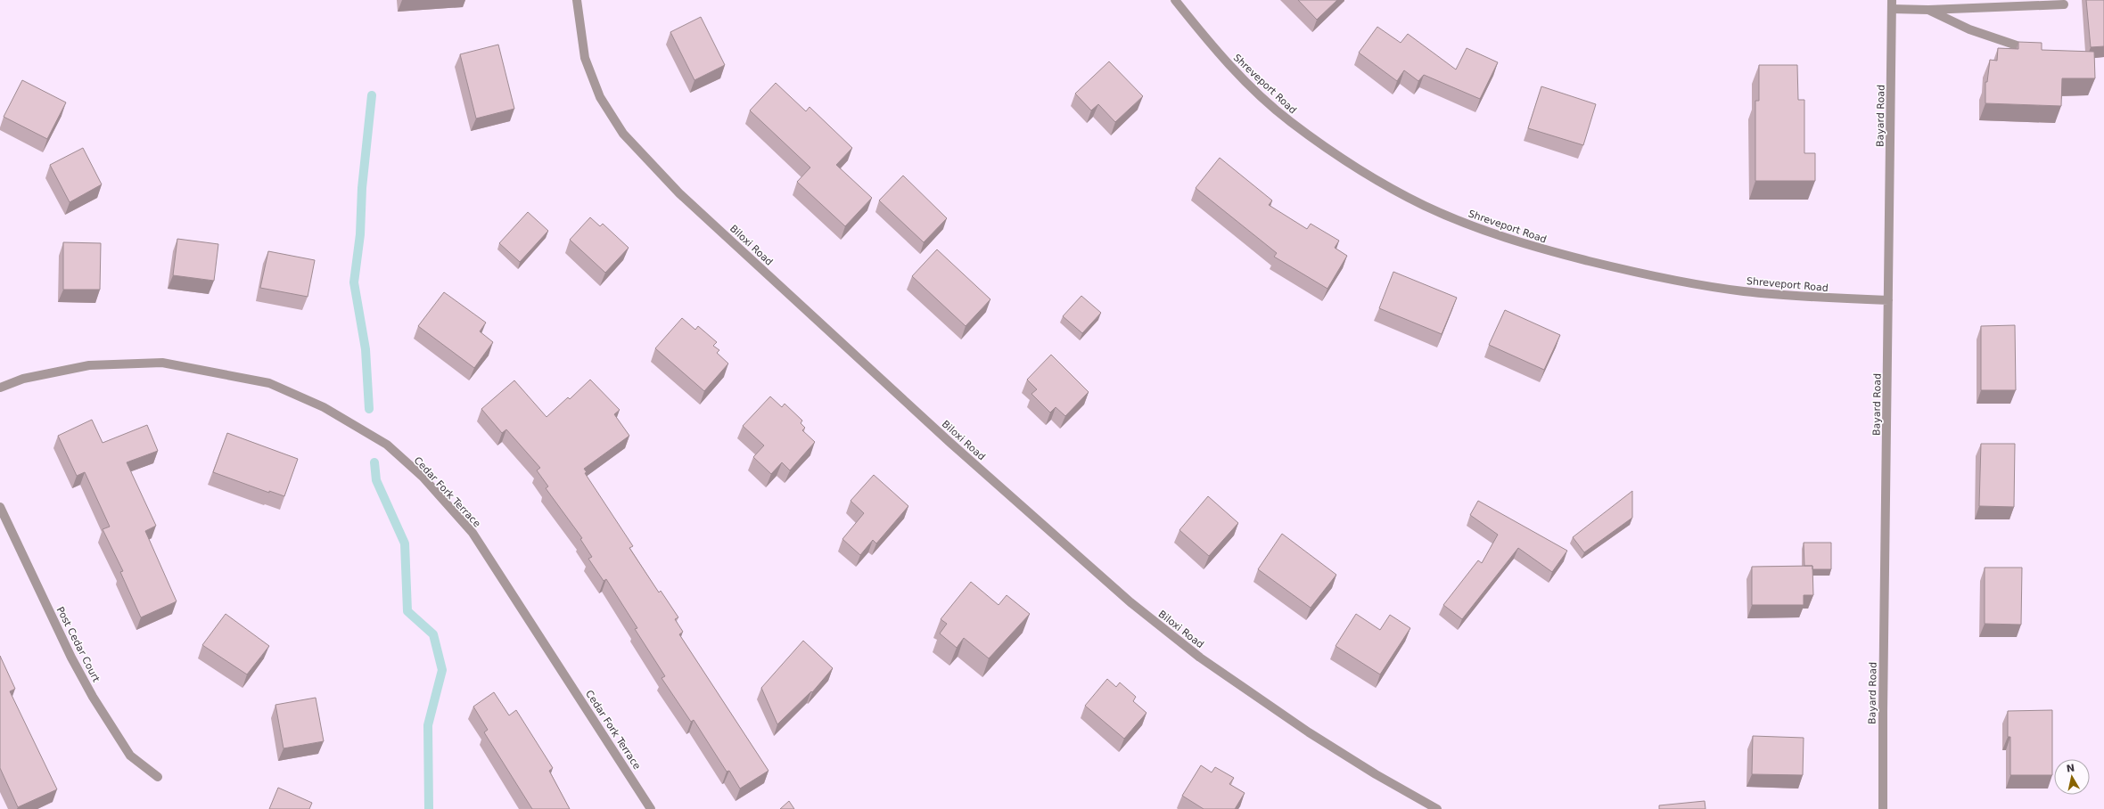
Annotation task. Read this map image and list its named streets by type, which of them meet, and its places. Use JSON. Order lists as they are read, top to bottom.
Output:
{
  "streets": {
    "street": [
      "Shreveport Road",
      "Bayard Road",
      "Biloxi Road",
      "Cedar Fork Terrace",
      "Post Cedar Court"
    ]
  },
  "crossings": [
    ["Shreveport Road", "Bayard Road"]
  ],
  "north": "top"
}
